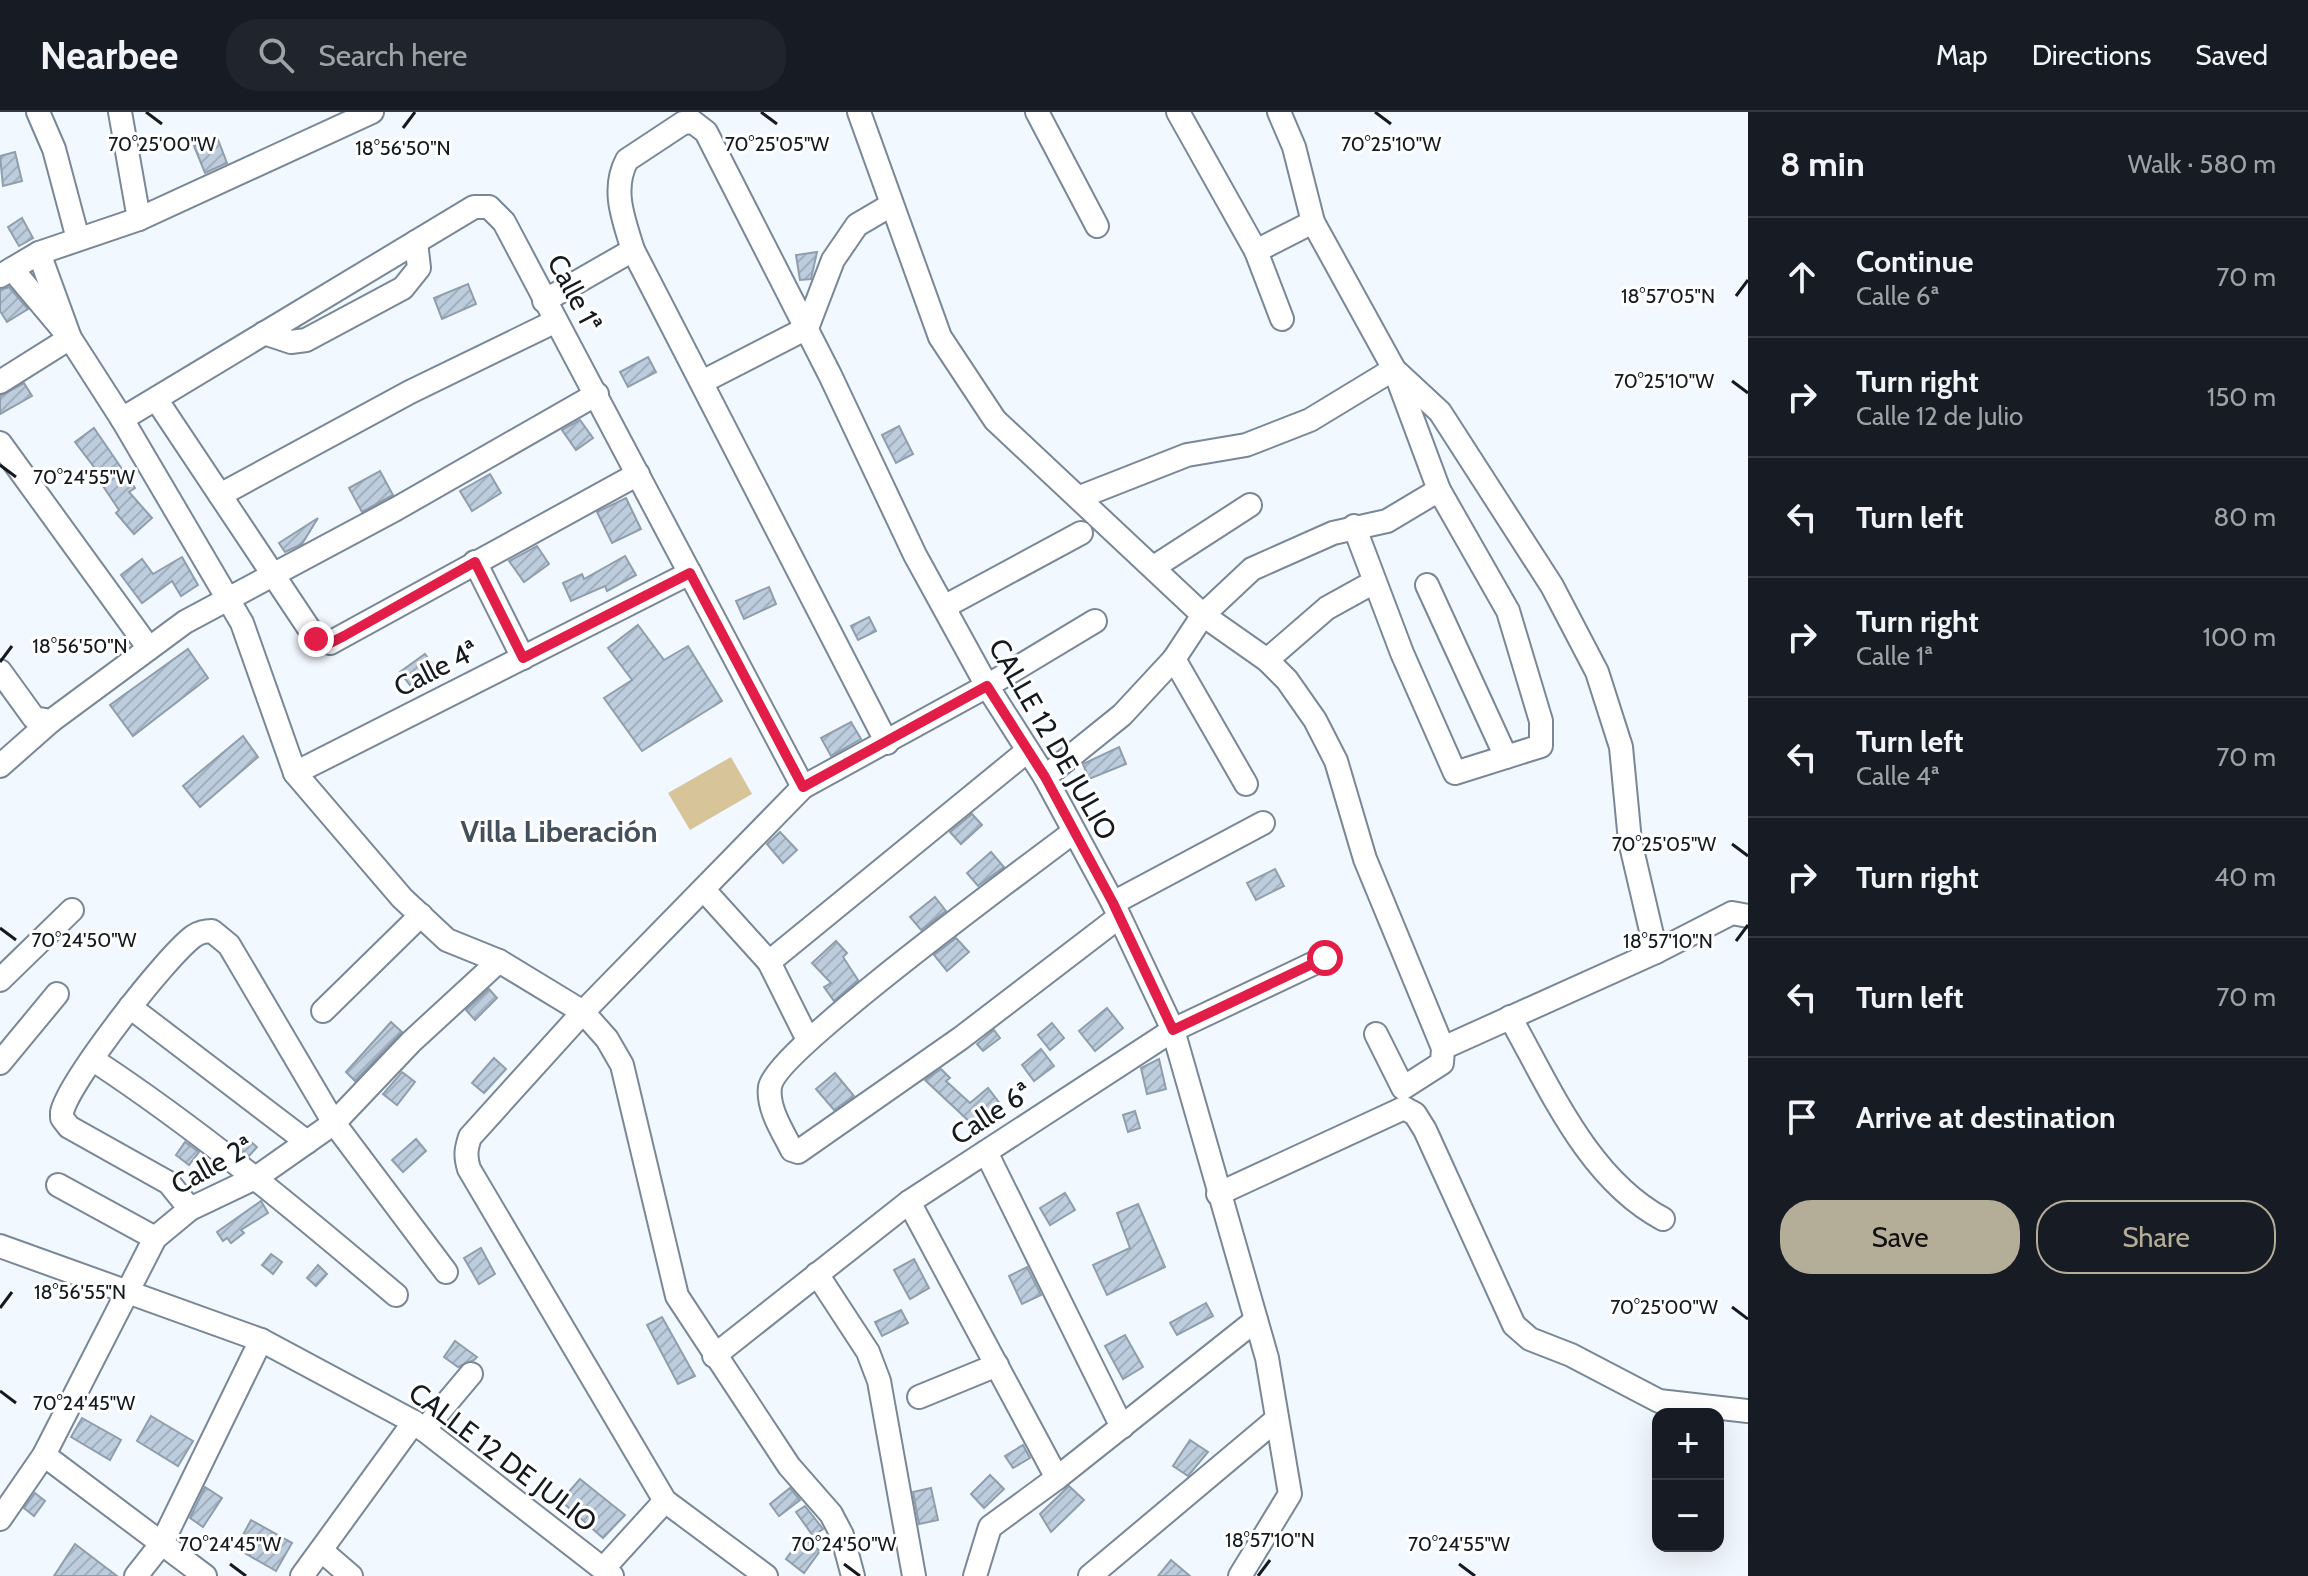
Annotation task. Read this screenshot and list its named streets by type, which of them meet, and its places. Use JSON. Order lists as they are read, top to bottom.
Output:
{
  "streets": {
    "street": [
      "Calle 1ª",
      "Calle 4ª",
      "CALLE 12 DE JULIO",
      "Calle 6ª",
      "Calle 2ª"
    ]
  },
  "crossings": [
    ["Calle 1ª", "Calle 4ª"],
    ["CALLE 12 DE JULIO", "Calle 6ª"],
    ["CALLE 12 DE JULIO", "Calle 2ª"]
  ],
  "districts": ["Villa Liberación"],
  "page": {
    "header": "Nearbee",
    "search": "Search here",
    "nav": ["Map", "Directions", "Saved"],
    "heading": ["8 min", "Walk · 580 m"],
    "list": [
      ["Continue", "Calle 6ª", "70 m"],
      ["Turn right", "Calle 12 de Julio", "150 m"],
      ["Turn left", "80 m"],
      ["Turn right", "Calle 1ª", "100 m"],
      ["Turn left", "Calle 4ª", "70 m"],
      ["Turn right", "40 m"],
      ["Turn left", "70 m"],
      "Arrive at destination"
    ],
    "buttons": ["Save", "Share"],
    "map_buttons": ["+", "−"]
  },
  "coordinates": [
    "70°25'00\"W",
    "70°25'05\"W",
    "70°25'10\"W",
    "18°56'50\"N",
    "18°57'05\"N",
    "70°24'55\"W",
    "70°24'50\"W",
    "18°57'10\"N",
    "18°56'55\"N",
    "70°24'45\"W"
  ]
}
